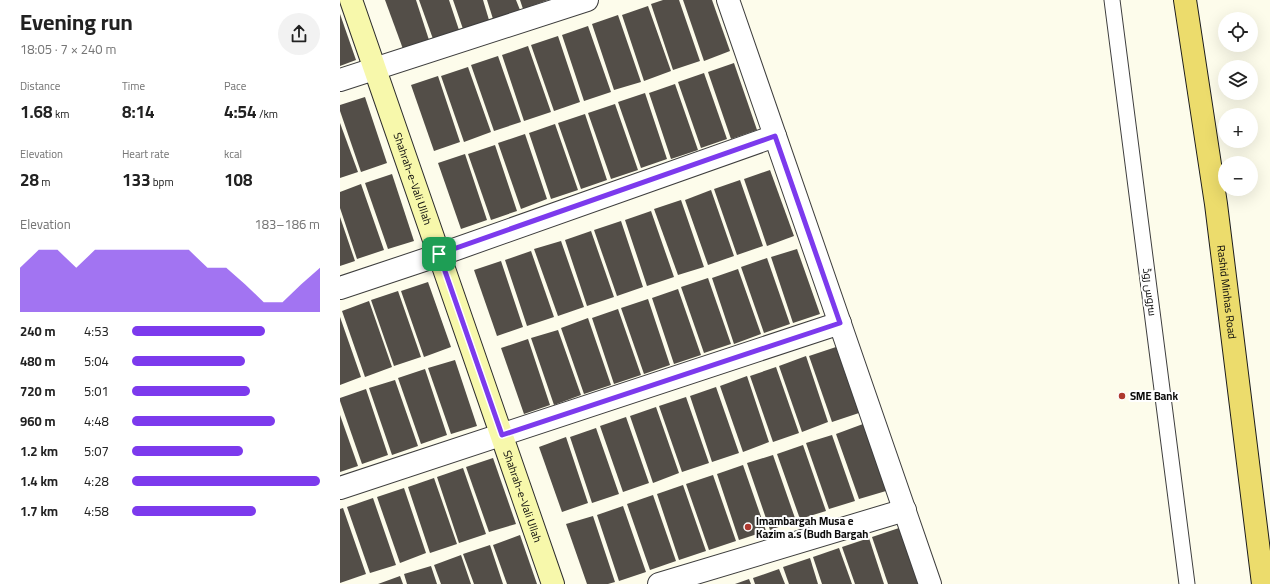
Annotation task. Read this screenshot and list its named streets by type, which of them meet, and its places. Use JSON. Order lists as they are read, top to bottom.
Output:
{
  "streets": {
    "main road": ["Rashid Minhas Road"],
    "street": ["Shahrah-e-Vali Ullah"],
    "lane": ["سروس روڈ"]
  },
  "places": ["SME Bank", "Imambargah Musa e Kazim a.s (Budh Bargah"],
  "page": {
    "heading": ["Evening run", "18:05 · 7 × 240 m"],
    "map_buttons": ["+", "−"],
    "stats": [
      ["Distance", "1.68 km"],
      ["Time", "8:14"],
      ["Pace", "4:54 /km"],
      ["Elevation", "28 m"],
      ["Heart rate", "133 bpm"],
      ["kcal", "108"]
    ],
    "chart": ["Elevation", "183–186 m"],
    "list": [
      {
        "name": "240 m",
        "note": "4:53"
      },
      {
        "name": "480 m",
        "note": "5:04"
      },
      {
        "name": "720 m",
        "note": "5:01"
      },
      {
        "name": "960 m",
        "note": "4:48"
      },
      {
        "name": "1.2 km",
        "note": "5:07"
      },
      {
        "name": "1.4 km",
        "note": "4:28"
      },
      {
        "name": "1.7 km",
        "note": "4:58"
      }
    ]
  }
}
